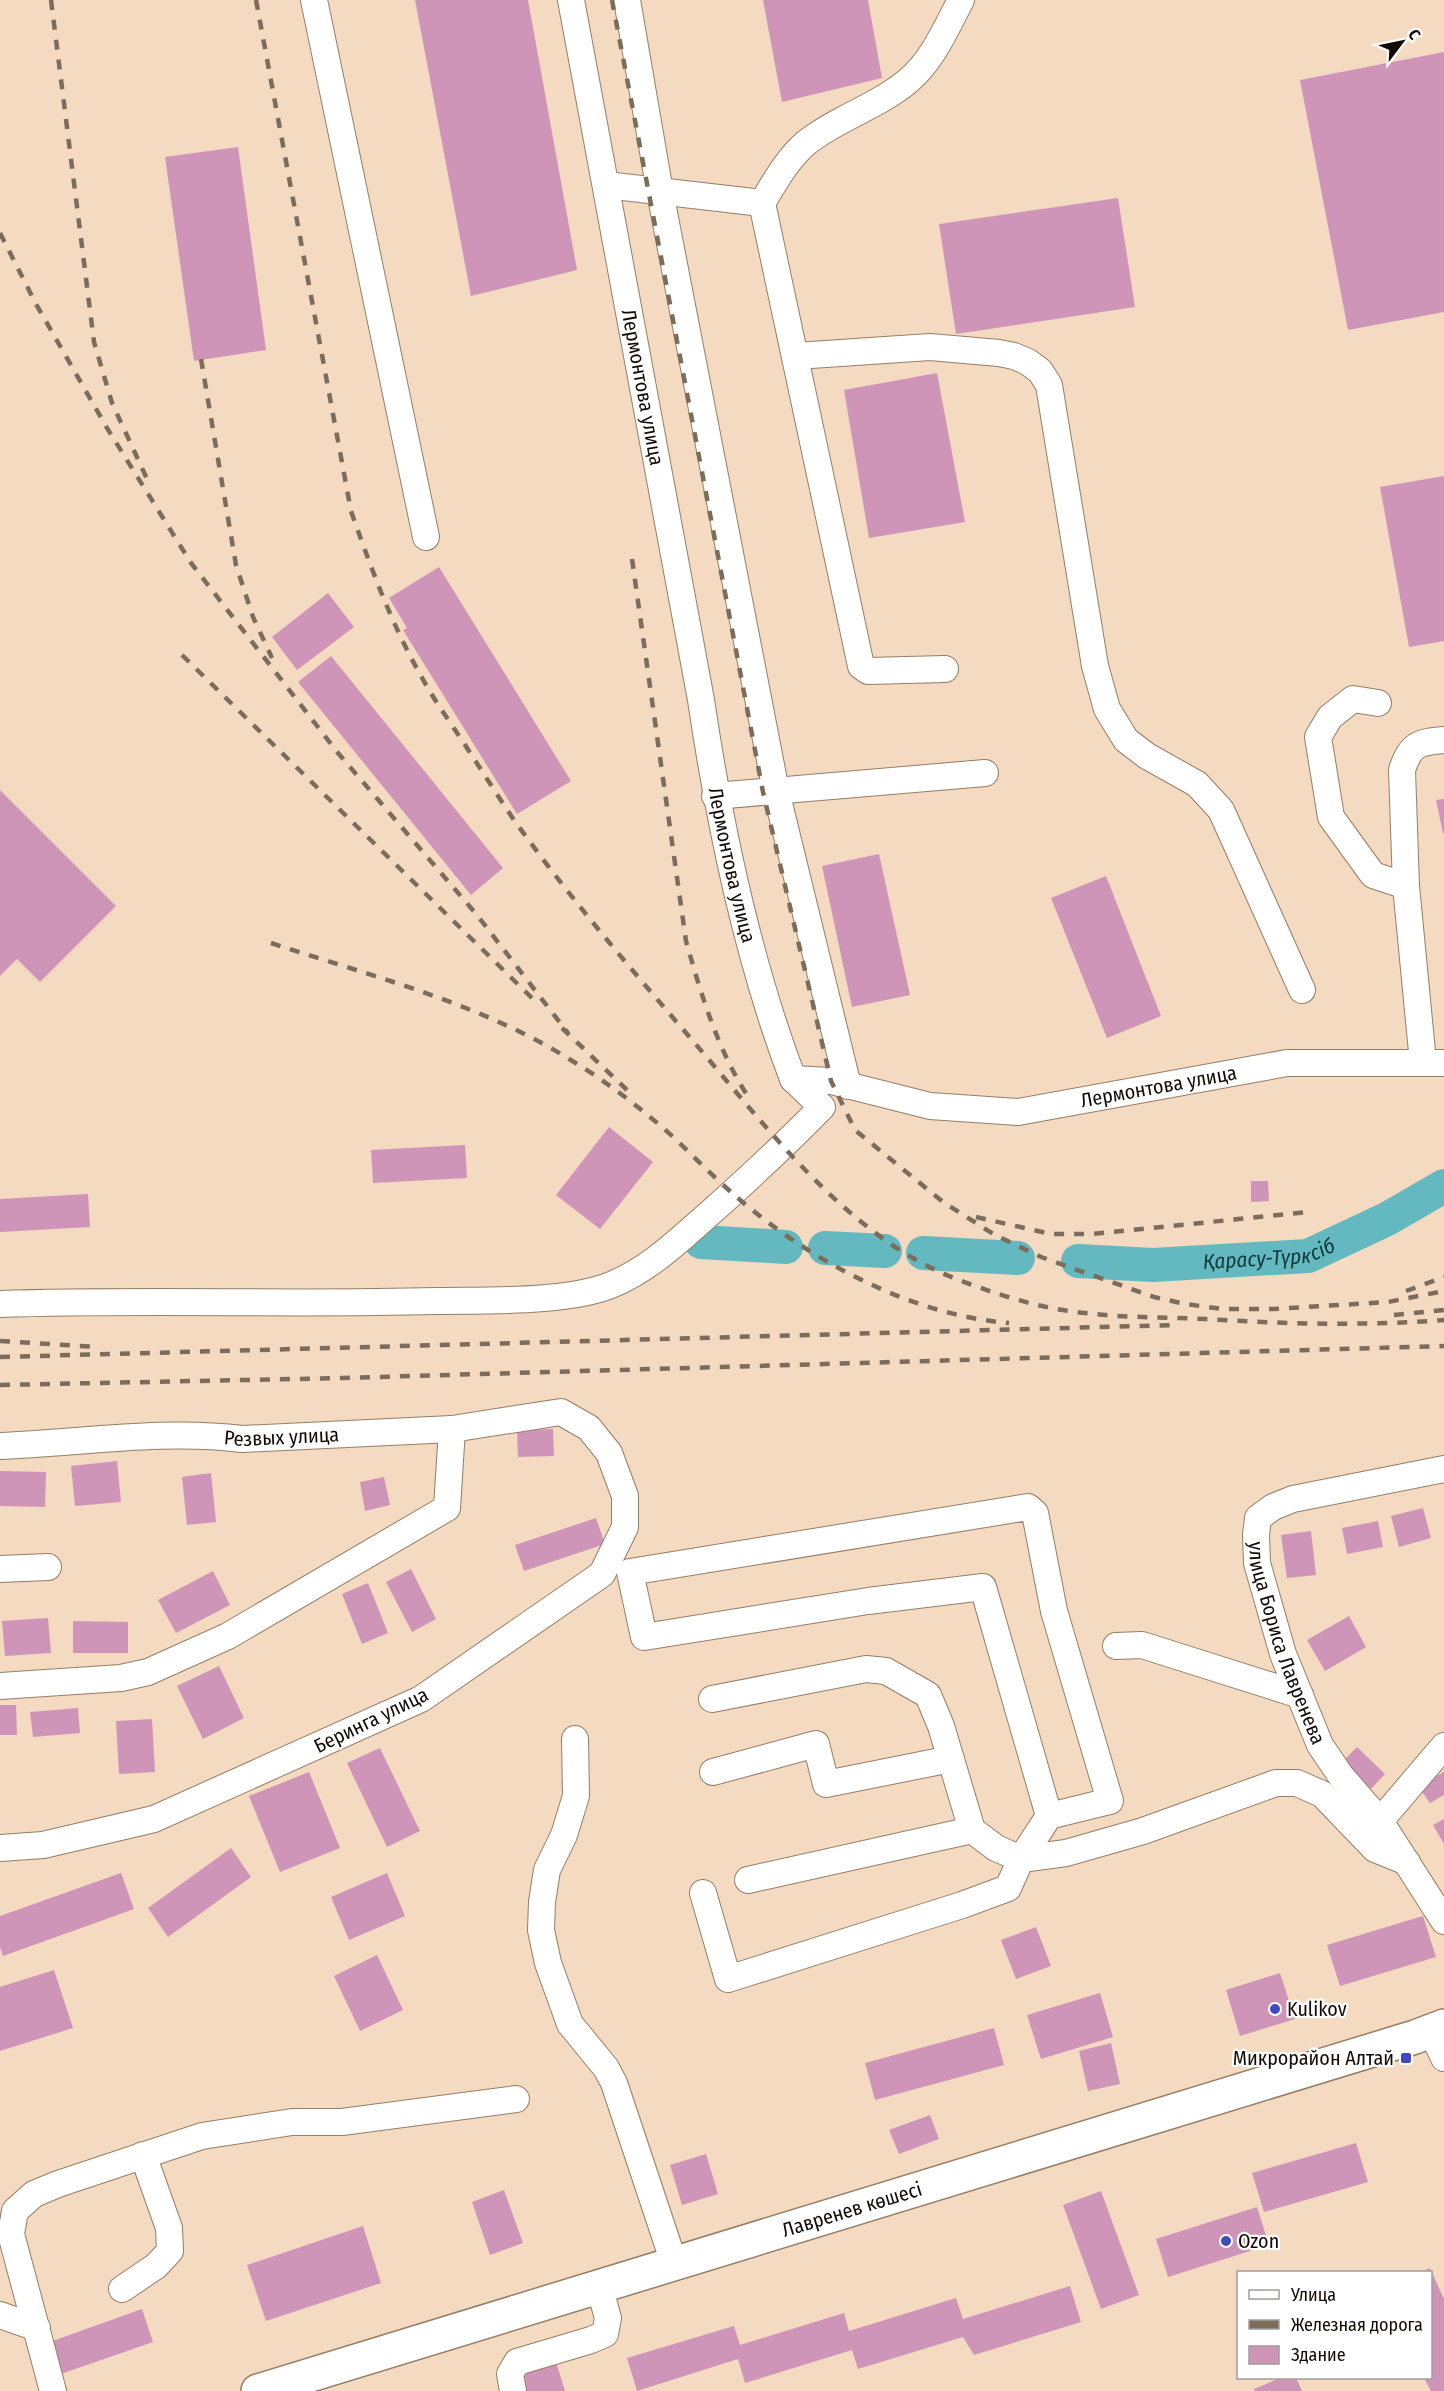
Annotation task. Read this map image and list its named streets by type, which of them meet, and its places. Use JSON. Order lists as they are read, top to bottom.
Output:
{
  "streets": {
    "main road": ["Лавренев көшесі"],
    "street": [
      "Лермонтова улица",
      "Резвых улица",
      "улица Бориса Лавренева",
      "Беринга улица"
    ]
  },
  "crossings": [
    ["Резвых улица", "Беринга улица"]
  ],
  "water": ["Қарасу-Түрксіб"],
  "places": {
    "other": ["Kulikov", "Ozon"],
    "transit": ["Микрорайон Алтай"]
  },
  "legend": ["Улица", "Железная дорога", "Здание"],
  "north": "top right"
}
